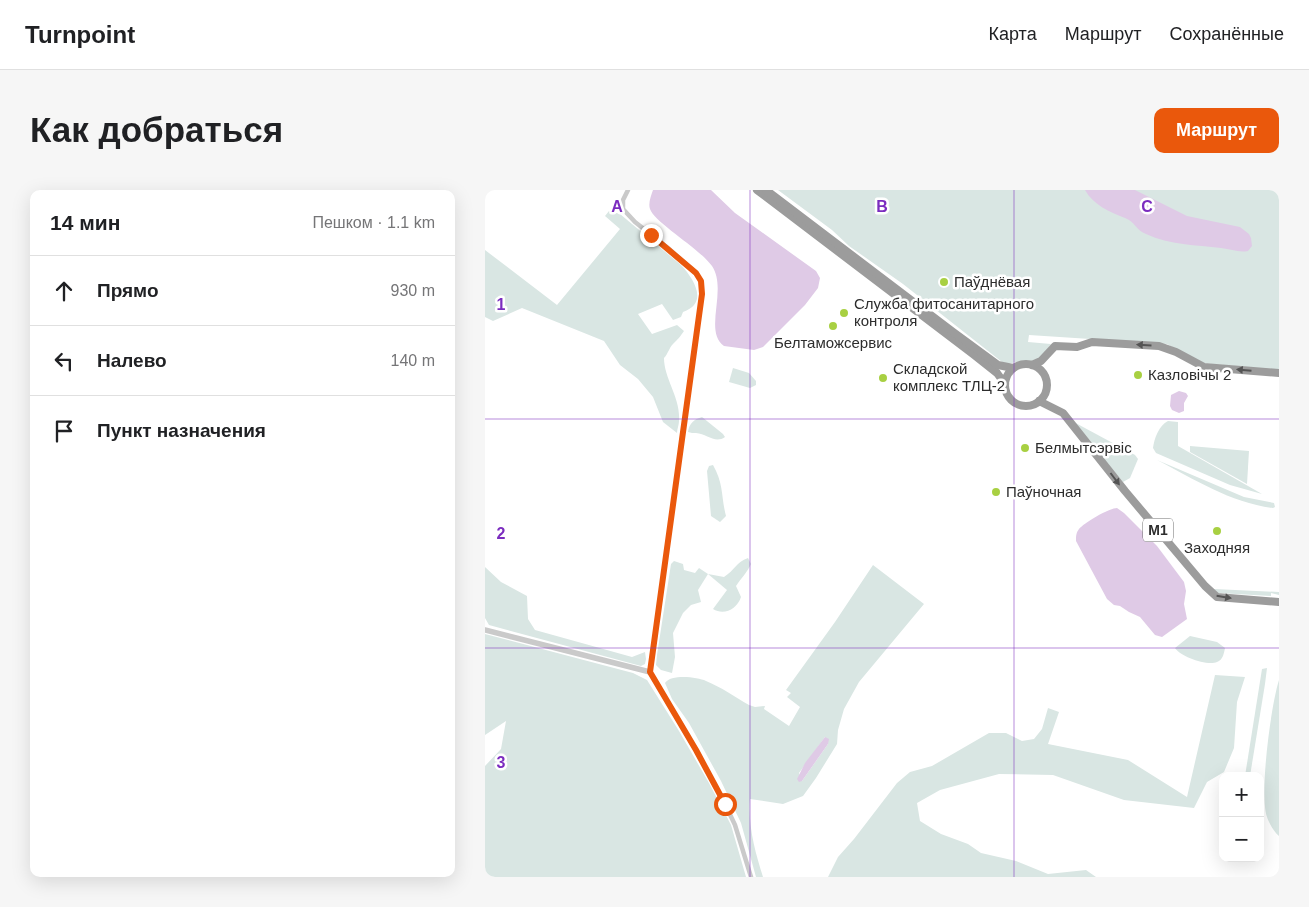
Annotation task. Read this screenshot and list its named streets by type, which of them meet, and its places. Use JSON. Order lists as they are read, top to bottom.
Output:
{
  "streets": {
    "highway": ["М1"]
  },
  "places": [
    "Паўднёвая",
    "Служба фитосанитарного контроля",
    "Белтаможсервис",
    "Казловічы 2",
    "Складской комплекс ТЛЦ-2",
    "Белмытсэрвіс",
    "Паўночная",
    "Заходняя"
  ],
  "page": {
    "header": "Turnpoint",
    "nav": ["Карта", "Маршрут", "Сохранённые"],
    "buttons": "Маршрут",
    "title": "Как добраться",
    "heading": ["14 мин", "Пешком · 1.1 km"],
    "list": [
      ["Прямо", "930 m"],
      ["Налево", "140 m"],
      "Пункт назначения"
    ],
    "map_buttons": ["+", "−"]
  },
  "grid": {
    "columns": ["A", "B", "C"],
    "rows": ["1", "2", "3"]
  }
}
